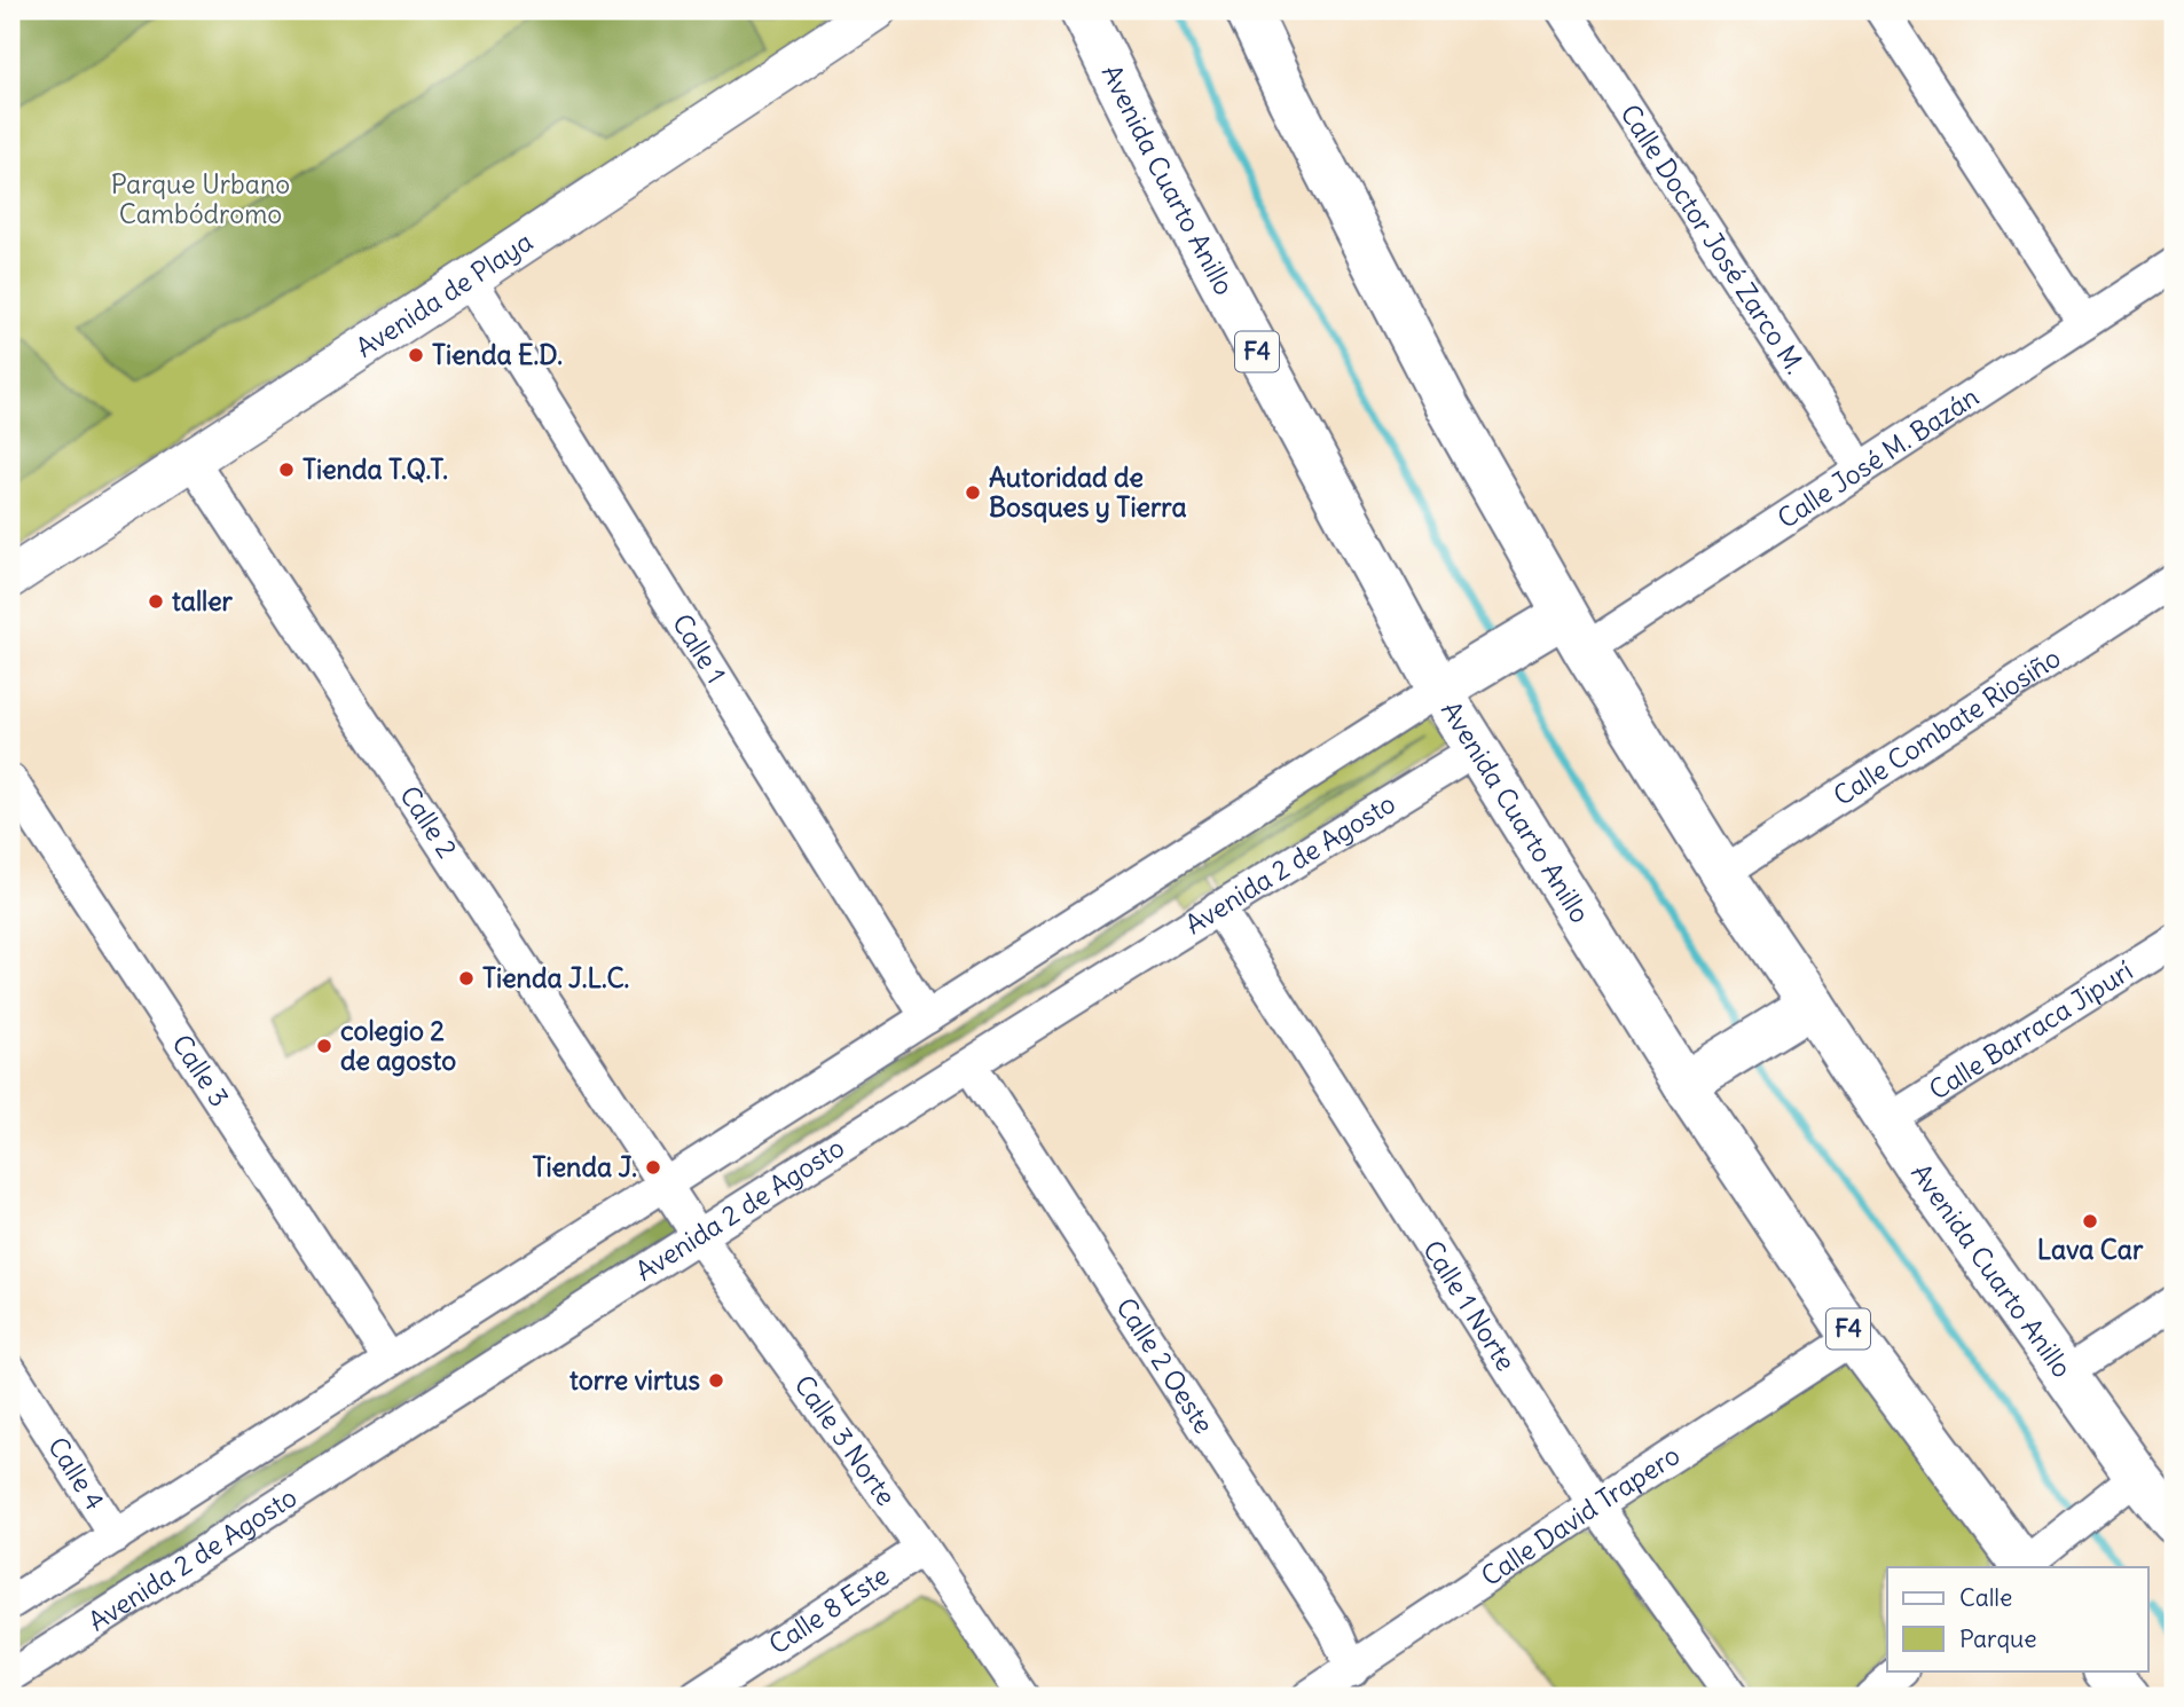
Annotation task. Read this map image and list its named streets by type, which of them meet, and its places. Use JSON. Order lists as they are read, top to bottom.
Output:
{
  "streets": {
    "highway": ["Avenida Cuarto Anillo", "F4"],
    "main road": ["Avenida de Playa"],
    "street": [
      "Calle Doctor José Zarco M.",
      "Calle José M. Bazán",
      "Calle 1",
      "Calle Combate Riosiño",
      "Calle 2",
      "Avenida 2 de Agosto",
      "Calle Barraca Jipurí",
      "Calle 3",
      "Calle 1 Norte",
      "Calle 2 Oeste",
      "Calle 3 Norte",
      "Calle 4",
      "Calle David Trapero",
      "Calle 8 Este"
    ]
  },
  "crossings": [
    ["Avenida Cuarto Anillo", "Calle José M. Bazán"],
    ["Avenida Cuarto Anillo", "Calle Combate Riosiño"],
    ["Avenida Cuarto Anillo", "Avenida 2 de Agosto"],
    ["Avenida Cuarto Anillo", "Calle Barraca Jipurí"],
    ["Avenida Cuarto Anillo", "Calle David Trapero"],
    ["Calle Doctor José Zarco M.", "Calle José M. Bazán"],
    ["Avenida de Playa", "Calle 1"],
    ["Avenida de Playa", "Calle 2"],
    ["Calle 2", "Calle 3 Norte"],
    ["Avenida 2 de Agosto", "Calle 1 Norte"],
    ["Avenida 2 de Agosto", "Calle 2 Oeste"],
    ["Avenida 2 de Agosto", "Calle 3 Norte"],
    ["Calle 1 Norte", "Calle David Trapero"],
    ["Calle 2 Oeste", "Calle David Trapero"],
    ["Calle 3 Norte", "Calle 8 Este"]
  ],
  "parks": ["Parque Urbano Cambódromo"],
  "places": [
    "Tienda E.D.",
    "Tienda T.Q.T.",
    "Autoridad de Bosques y Tierra",
    "taller",
    "Tienda J.L.C.",
    "colegio 2 de agosto",
    "Tienda J.",
    "Lava Car",
    "torre virtus"
  ],
  "legend": ["Calle", "Parque"]
}
